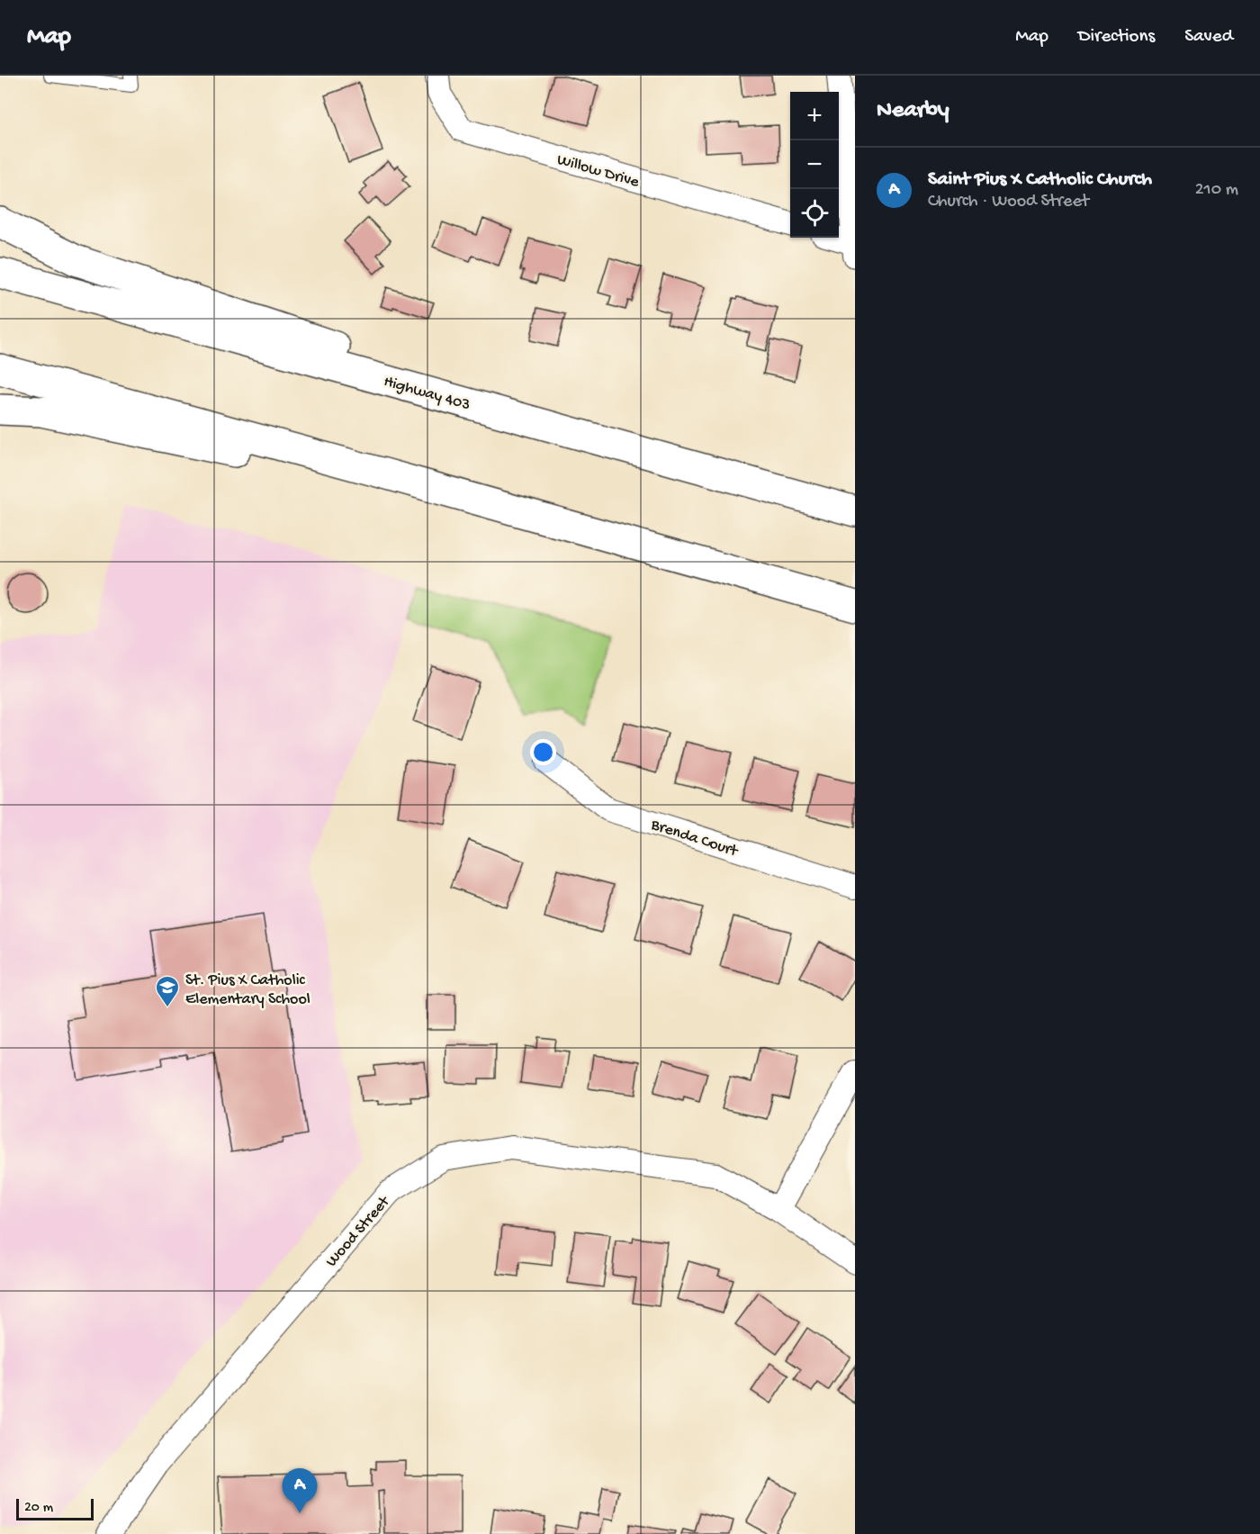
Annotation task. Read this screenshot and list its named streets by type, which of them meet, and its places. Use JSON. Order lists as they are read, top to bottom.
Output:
{
  "streets": {
    "highway": ["Highway 403"],
    "street": ["Willow Drive", "Brenda Court", "Wood Street"]
  },
  "places": {
    "school or university": ["St. Pius X Catholic Elementary School"]
  },
  "scale_bar": "20 m",
  "page": {
    "header": "Map",
    "nav": ["Map", "Directions", "Saved"],
    "heading": "Nearby",
    "map_buttons": ["+", "−"],
    "list": [
      {
        "mark": "A",
        "name": "Saint Pius X Catholic Church",
        "note": "Church · Wood Street",
        "value": "210 m"
      }
    ],
    "pins": "A",
    "scale": "20 m"
  }
}
